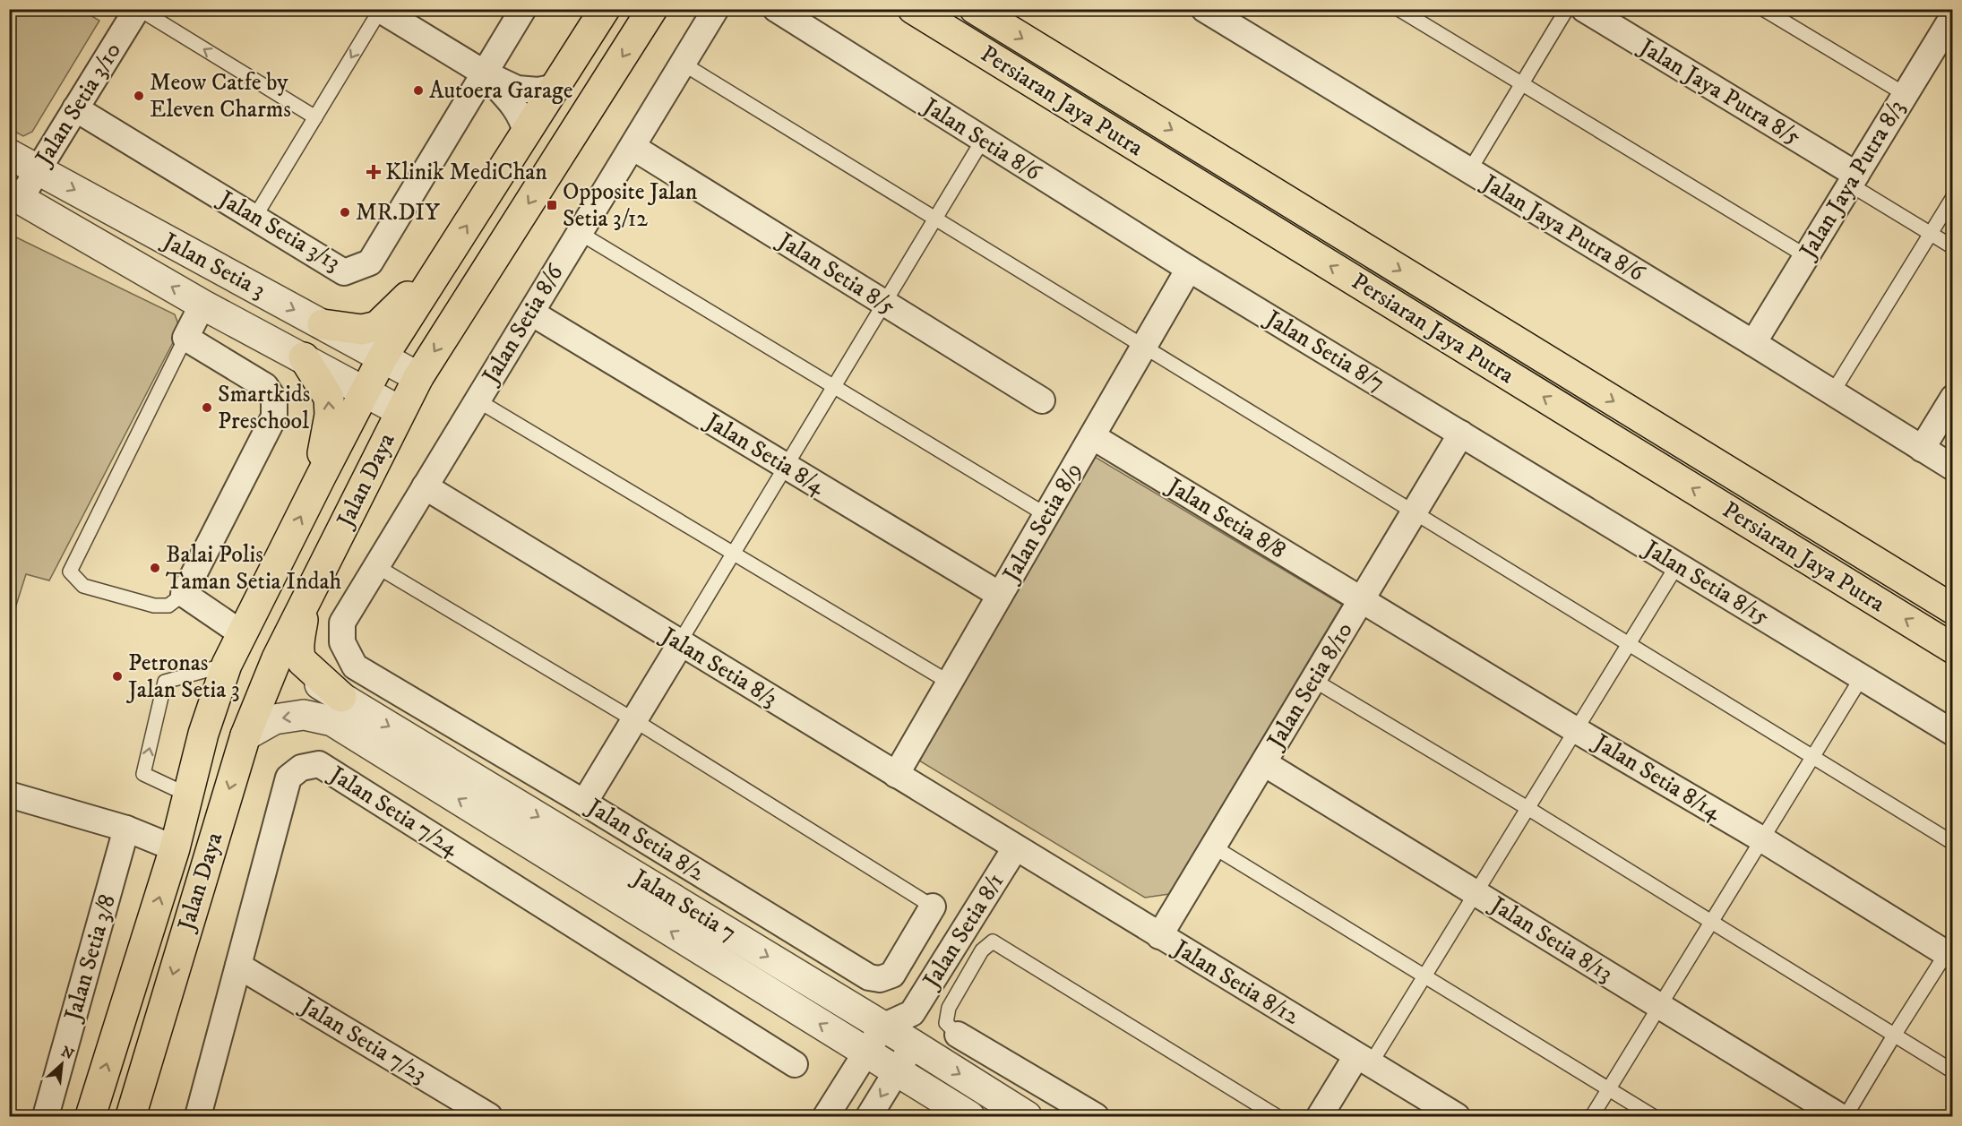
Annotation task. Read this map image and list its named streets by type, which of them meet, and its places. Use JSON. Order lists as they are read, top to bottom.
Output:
{
  "streets": {
    "main road": ["Persiaran Jaya Putra", "Jalan Daya"],
    "street": [
      "Jalan Jaya Putra 8/5",
      "Jalan Setia 3/10",
      "Jalan Setia 8/6",
      "Jalan Jaya Putra 8/3",
      "Jalan Jaya Putra 8/6",
      "Jalan Setia 3/13",
      "Jalan Setia 3",
      "Jalan Setia 8/5",
      "Jalan Setia 8/7",
      "Jalan Setia 8/4",
      "Jalan Setia 8/8",
      "Jalan Setia 8/9",
      "Jalan Setia 8/15",
      "Jalan Setia 8/3",
      "Jalan Setia 8/10",
      "Jalan Setia 8/14",
      "Jalan Setia 7/24",
      "Jalan Setia 8/2",
      "Jalan Setia 7",
      "Jalan Setia 8/1",
      "Jalan Setia 8/13",
      "Jalan Setia 3/8",
      "Jalan Setia 8/12",
      "Jalan Setia 7/23"
    ]
  },
  "crossings": [
    ["Jalan Jaya Putra 8/5", "Jalan Jaya Putra 8/3"],
    ["Jalan Setia 3/10", "Jalan Setia 3/13"],
    ["Jalan Setia 3/10", "Jalan Setia 3"],
    ["Jalan Setia 8/6", "Jalan Setia 8/5"],
    ["Jalan Setia 8/6", "Jalan Setia 8/7"],
    ["Jalan Setia 8/6", "Jalan Setia 8/4"],
    ["Jalan Setia 8/6", "Jalan Setia 8/9"],
    ["Jalan Setia 8/6", "Jalan Setia 8/3"],
    ["Jalan Setia 8/6", "Jalan Setia 8/2"],
    ["Jalan Jaya Putra 8/3", "Jalan Jaya Putra 8/6"],
    ["Jalan Setia 3", "Jalan Daya"],
    ["Jalan Setia 8/7", "Jalan Setia 8/9"],
    ["Jalan Setia 8/7", "Jalan Setia 8/15"],
    ["Jalan Setia 8/7", "Jalan Setia 8/10"],
    ["Jalan Setia 8/4", "Jalan Setia 8/9"],
    ["Jalan Setia 8/8", "Jalan Setia 8/9"],
    ["Jalan Setia 8/8", "Jalan Setia 8/10"],
    ["Jalan Setia 8/8", "Jalan Setia 8/14"],
    ["Jalan Setia 8/9", "Jalan Setia 8/3"],
    ["Jalan Setia 8/15", "Jalan Setia 8/10"],
    ["Jalan Setia 8/3", "Jalan Setia 8/1"],
    ["Jalan Setia 8/3", "Jalan Setia 8/12"],
    ["Jalan Setia 8/10", "Jalan Setia 8/14"],
    ["Jalan Setia 8/10", "Jalan Setia 8/13"],
    ["Jalan Setia 8/10", "Jalan Setia 8/12"],
    ["Jalan Setia 7/24", "Jalan Setia 7/23"],
    ["Jalan Setia 7", "Jalan Setia 8/1"],
    ["Jalan Setia 8/1", "Jalan Setia 8/12"]
  ],
  "places": {
    "other": [
      "Autoera Garage",
      "Meow Catfe by Eleven Charms",
      "MR.DIY",
      "Smartkids Preschool",
      "Balai Polis Taman Setia Indah",
      "Petronas Jalan Setia 3"
    ],
    "health": ["Klinik MediChan"],
    "transit": ["Opposite Jalan Setia 3/12"]
  },
  "north": "top right"
}
